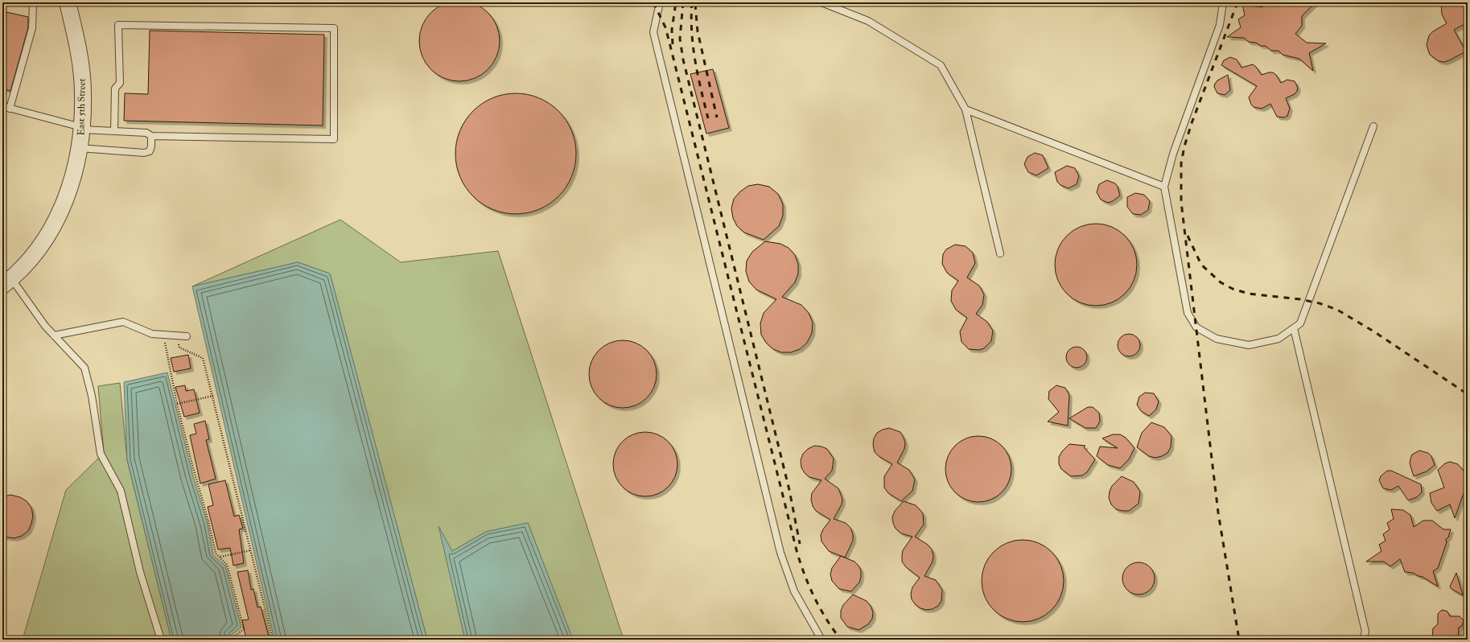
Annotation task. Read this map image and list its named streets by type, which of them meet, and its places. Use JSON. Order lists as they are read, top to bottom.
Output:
{
  "streets": {
    "street": ["East 5th Street"]
  }
}
